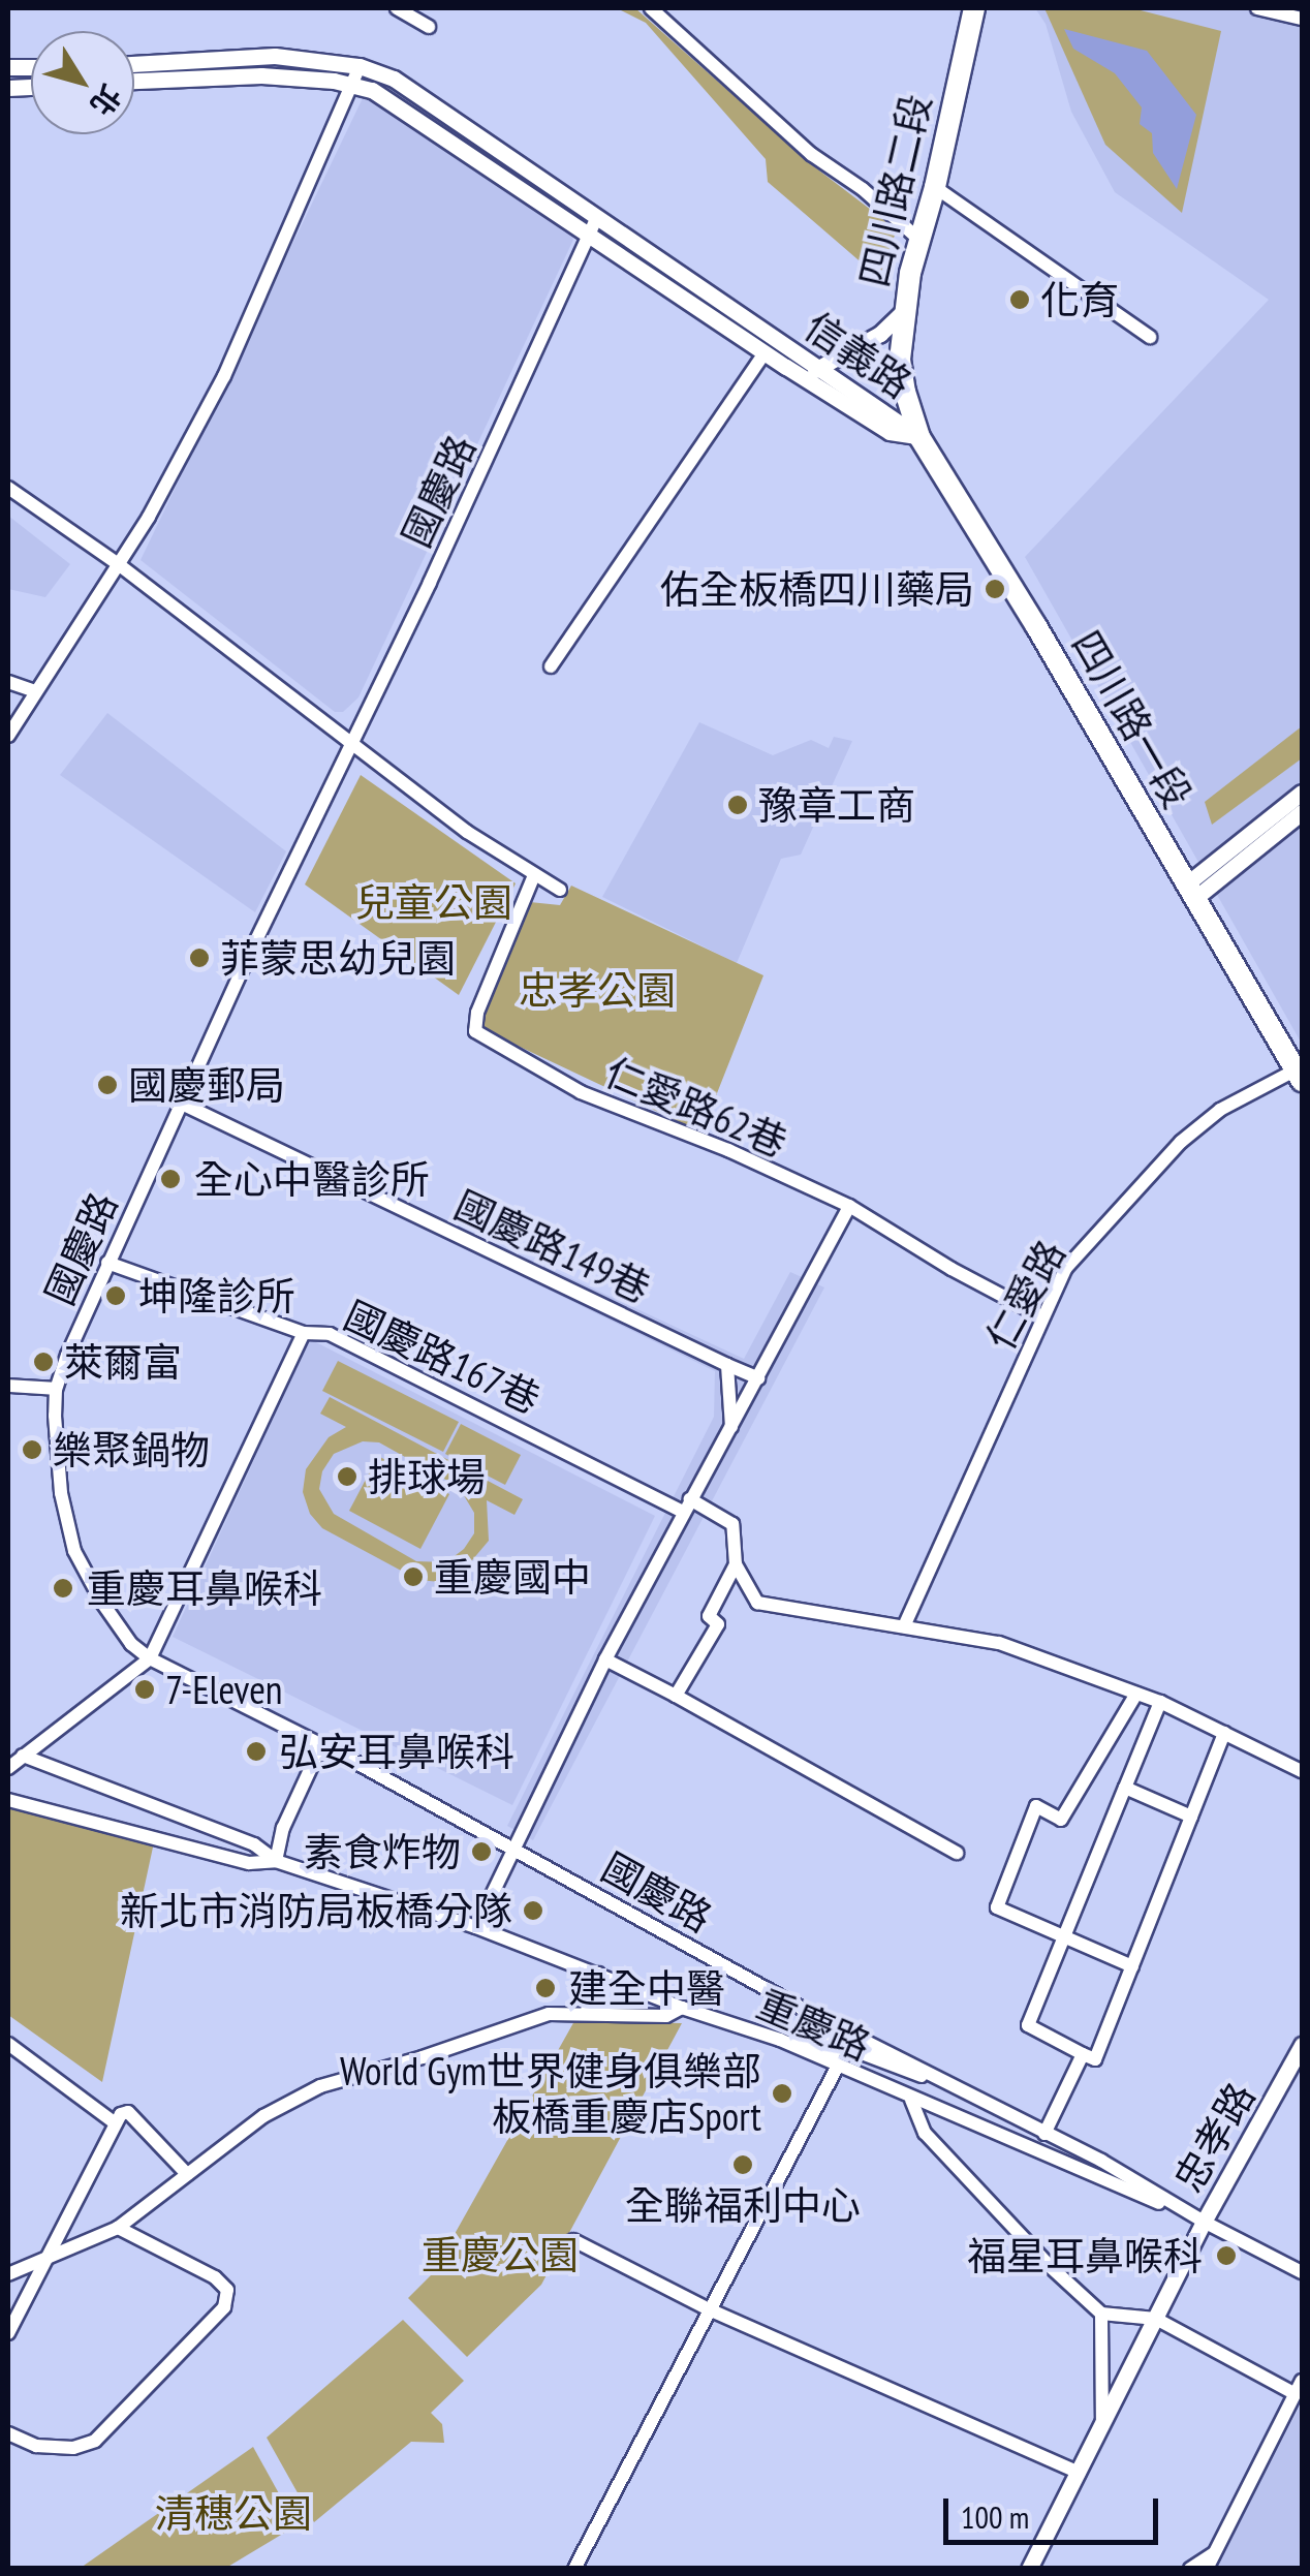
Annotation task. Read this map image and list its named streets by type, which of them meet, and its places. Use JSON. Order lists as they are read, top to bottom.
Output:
{
  "streets": {
    "main road": ["四川路二段", "四川路一段"],
    "street": [
      "信義路",
      "國慶路",
      "仁愛路62巷",
      "國慶路149巷",
      "仁愛路",
      "國慶路167巷",
      "重慶路",
      "忠孝路"
    ]
  },
  "crossings": [
    ["四川路二段", "四川路一段"],
    ["信義路", "國慶路"],
    ["信義路", "四川路一段"],
    ["國慶路", "國慶路149巷"],
    ["國慶路", "國慶路167巷"],
    ["國慶路", "重慶路"],
    ["四川路一段", "仁愛路"],
    ["仁愛路62巷", "仁愛路"],
    ["重慶路", "忠孝路"]
  ],
  "parks": [
    "兒童公園",
    "忠孝公園",
    "重慶公園",
    "清穗公園"
  ],
  "places": [
    "化育",
    "佑全板橋四川藥局",
    "豫章工商",
    "菲蒙思幼兒園",
    "國慶郵局",
    "全心中醫診所",
    "坤隆診所",
    "萊爾富",
    "樂聚鍋物",
    "排球場",
    "重慶國中",
    "重慶耳鼻喉科",
    "7-Eleven",
    "弘安耳鼻喉科",
    "素食炸物",
    "新北市消防局板橋分隊",
    "建全中醫",
    "World Gym世界健身俱樂部 板橋重慶店Sport",
    "全聯福利中心",
    "福星耳鼻喉科"
  ],
  "scale_bar": "100 m",
  "north": "bottom right"
}
